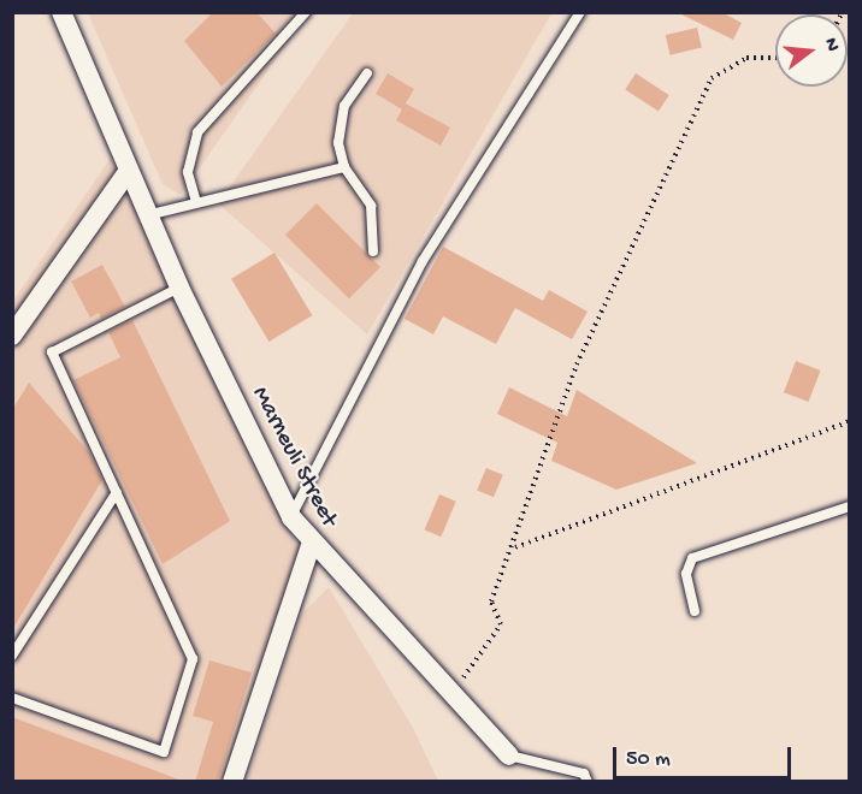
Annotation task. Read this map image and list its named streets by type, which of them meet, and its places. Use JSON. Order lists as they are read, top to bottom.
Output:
{
  "streets": {
    "street": ["Marneuli Street"]
  },
  "scale_bar": "50 m",
  "north": "right"
}
